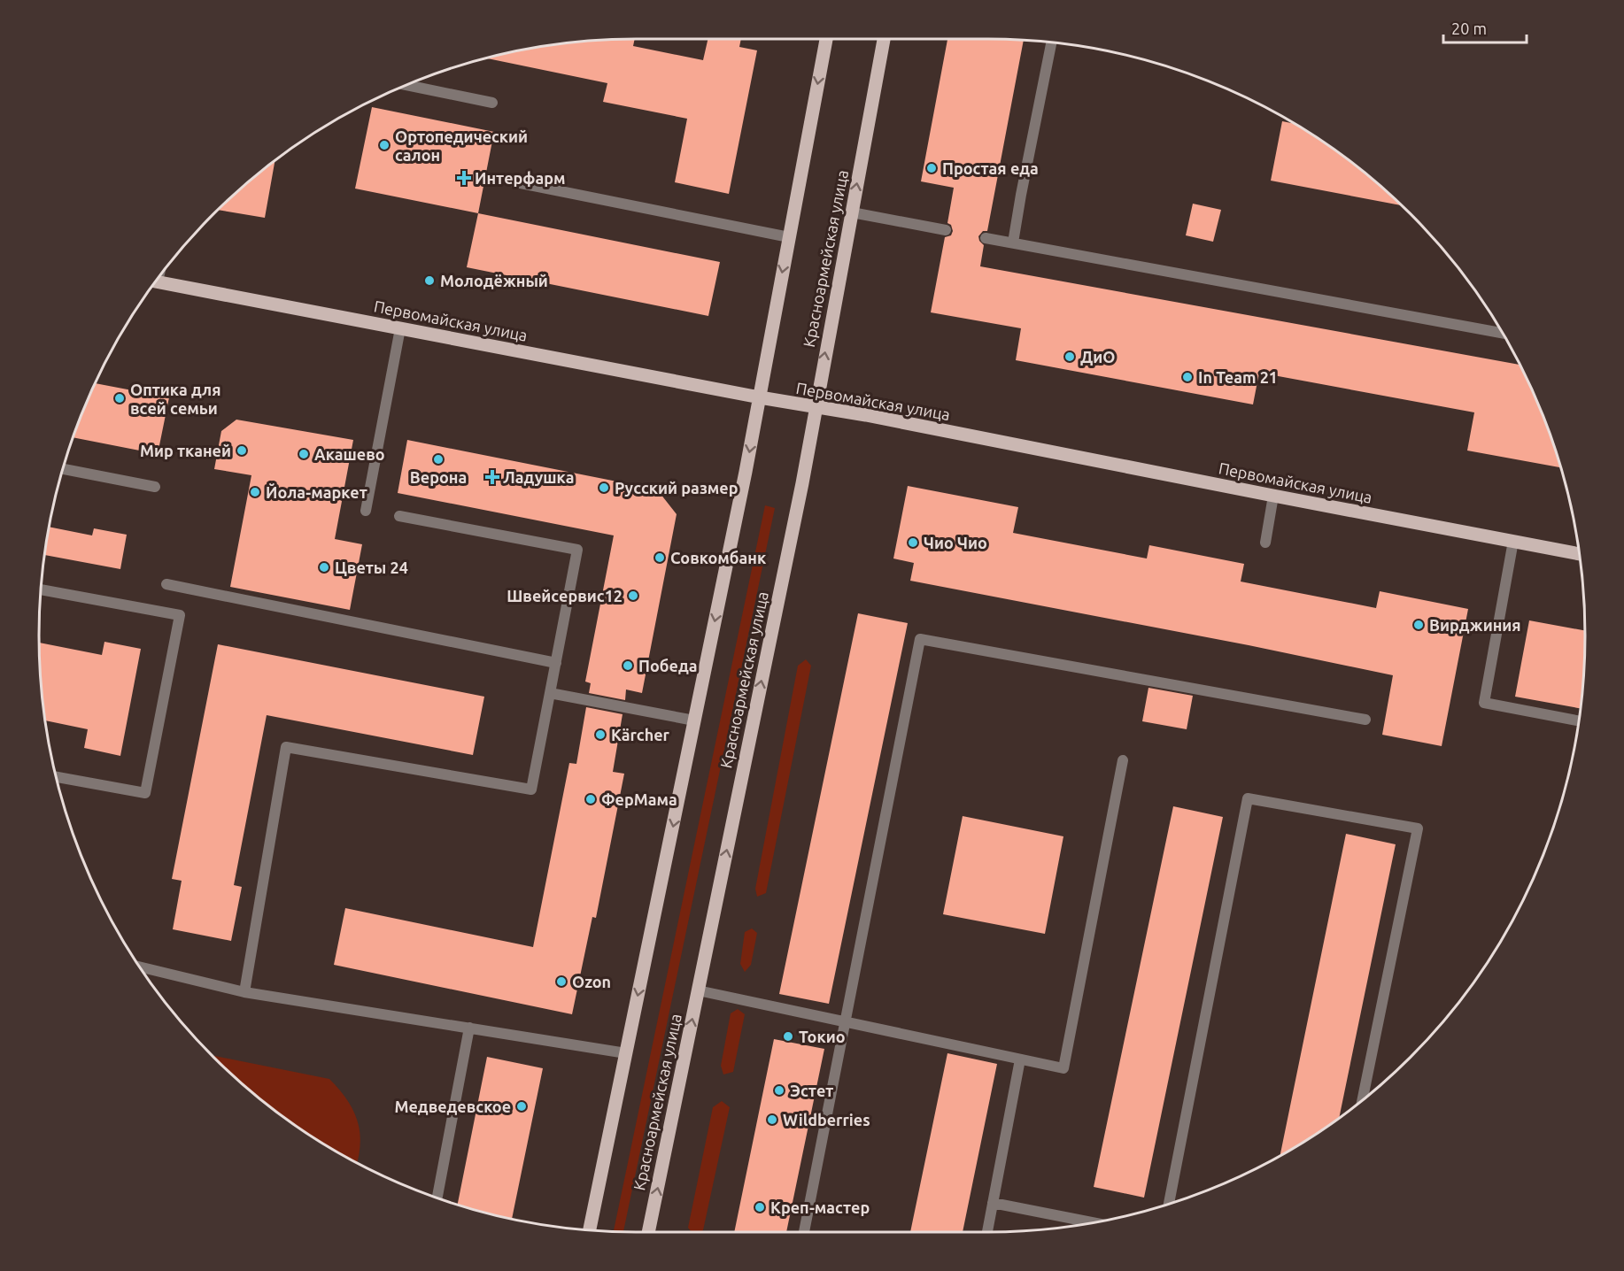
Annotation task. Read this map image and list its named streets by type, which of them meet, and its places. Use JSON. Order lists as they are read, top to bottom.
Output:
{
  "streets": {
    "main road": ["Красноармейская улица", "Первомайская улица"]
  },
  "crossings": [
    ["Красноармейская улица", "Первомайская улица"]
  ],
  "places": {
    "other": [
      "Ортопедический салон",
      "Простая еда",
      "Молодёжный",
      "ДиО",
      "In Team 21",
      "Оптика для всей семьи",
      "Мир тканей",
      "Акашево",
      "Верона",
      "Русский размер",
      "Йола-маркет",
      "Чио Чио",
      "Совкомбанк",
      "Цветы 24",
      "Швейсервис12",
      "Вирджиния",
      "Победа",
      "Kärcher",
      "ФерМама",
      "Ozon",
      "Токио",
      "Эстет",
      "Медведевское",
      "Wildberries",
      "Креп-мастер"
    ],
    "health": ["Интерфарм", "Ладушка"]
  },
  "scale_bar": "20 m"
}
